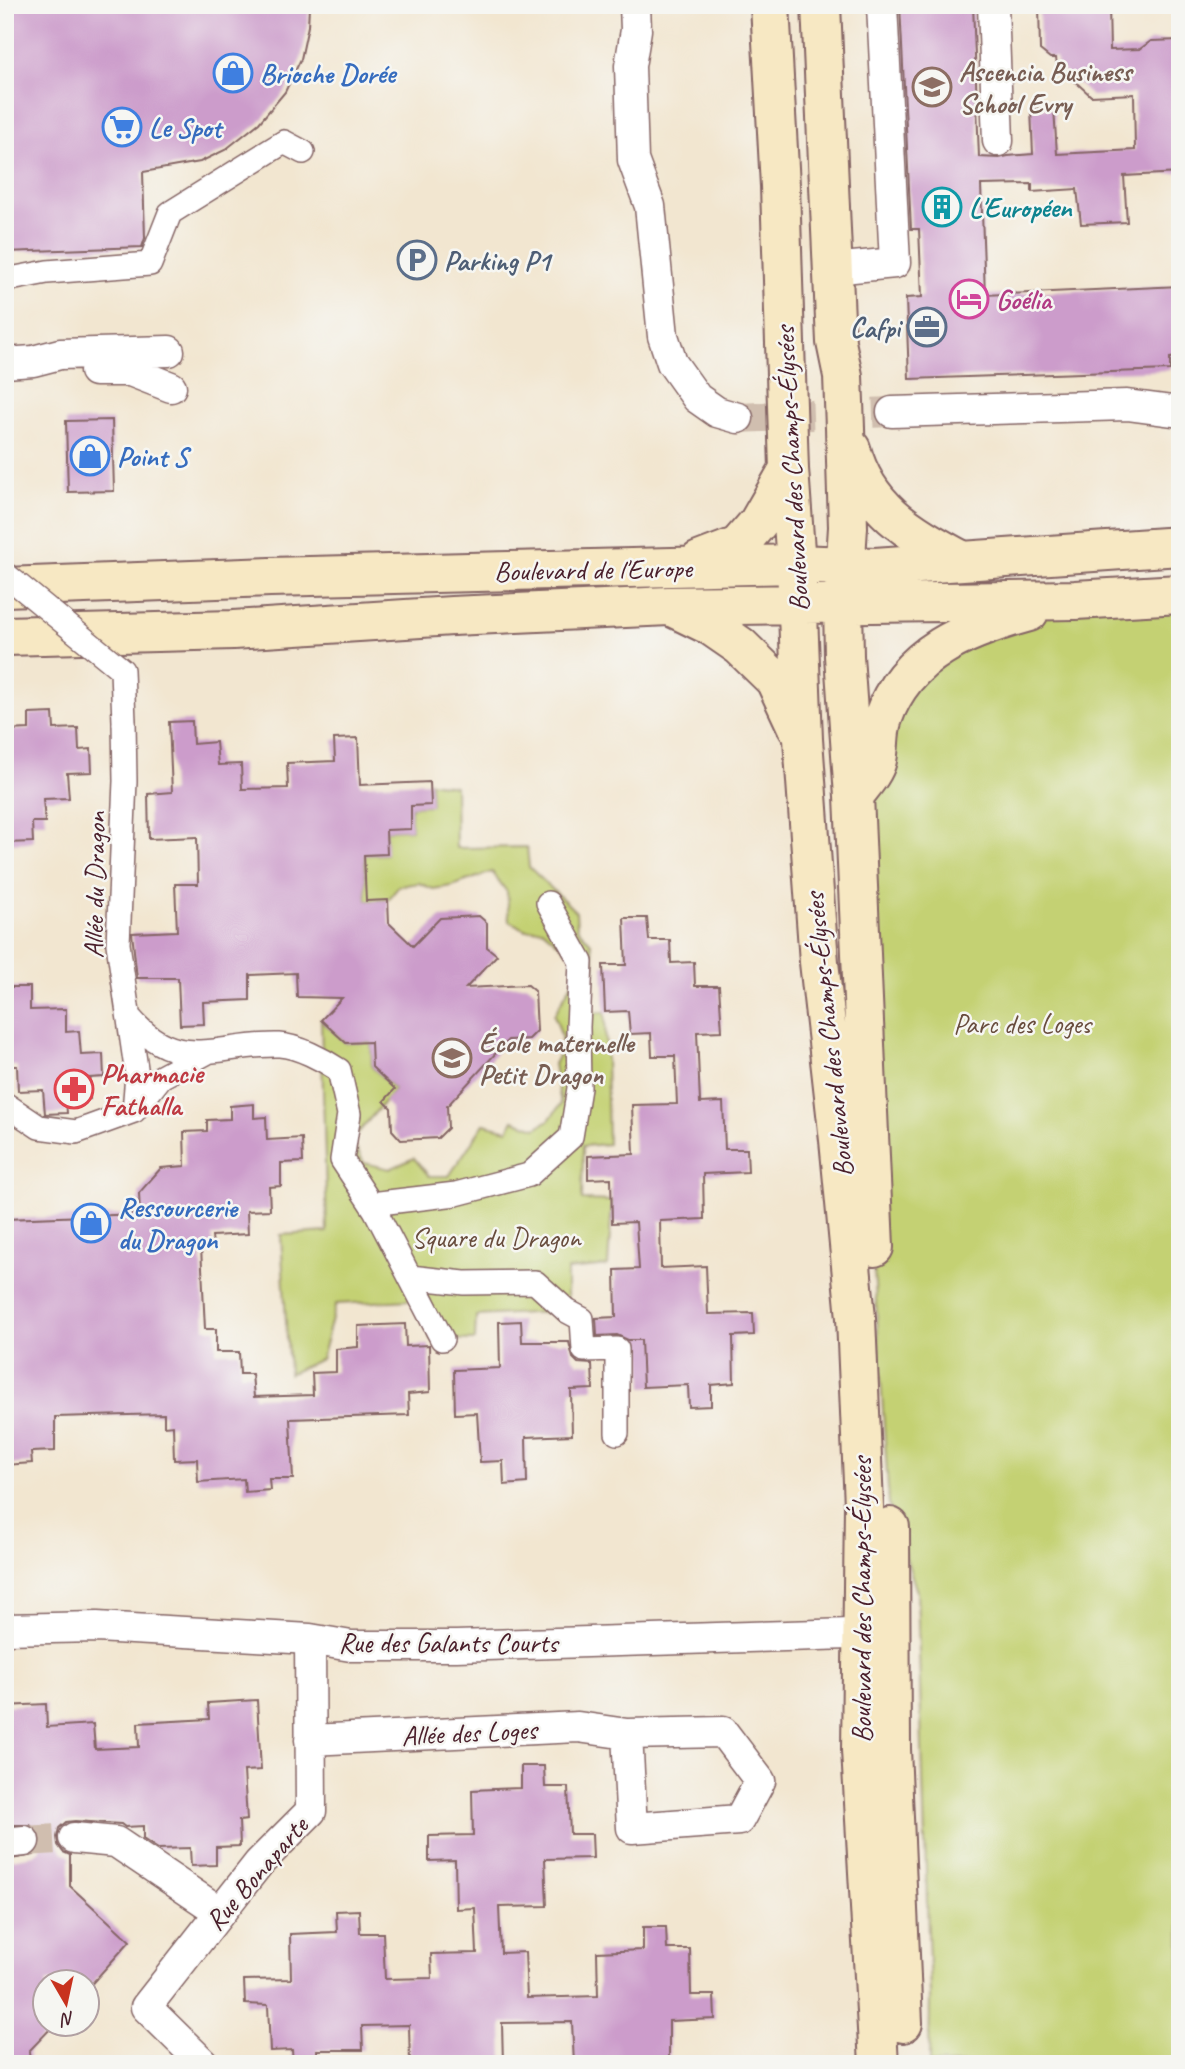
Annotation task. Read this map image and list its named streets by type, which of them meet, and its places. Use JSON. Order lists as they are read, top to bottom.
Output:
{
  "streets": {
    "main road": ["Boulevard des Champs-Élysées", "Boulevard de l'Europe"],
    "street": [
      "Allée du Dragon",
      "Rue des Galants Courts",
      "Allée des Loges",
      "Rue Bonaparte"
    ]
  },
  "crossings": [
    ["Boulevard des Champs-Élysées", "Boulevard de l'Europe"],
    ["Boulevard des Champs-Élysées", "Rue des Galants Courts"],
    ["Rue des Galants Courts", "Rue Bonaparte"],
    ["Allée des Loges", "Rue Bonaparte"]
  ],
  "parks": ["Parc des Loges", "Square du Dragon"],
  "places": {
    "shop": ["Brioche Dorée", "Point S", "Ressourcerie du Dragon"],
    "school or university": ["Ascencia Business School Evry", "École maternelle Petit Dragon"],
    "supermarket": ["Le Spot"],
    "building": ["L'Européen"],
    "parking": ["Parking P1"],
    "hotel": ["Goélia"],
    "office": ["Cafpi"],
    "pharmacy": ["Pharmacie Fathalla"]
  },
  "north": "bottom"
}
